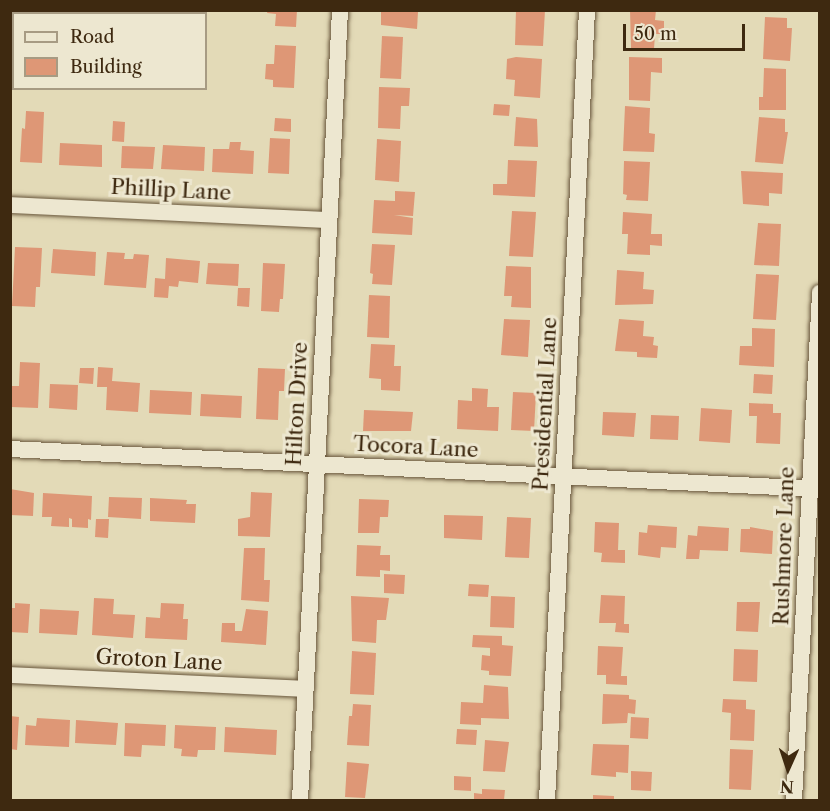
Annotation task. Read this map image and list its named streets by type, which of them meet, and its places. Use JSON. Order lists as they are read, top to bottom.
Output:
{
  "streets": {
    "street": [
      "Phillip Lane",
      "Hilton Drive",
      "Presidential Lane",
      "Tocora Lane",
      "Rushmore Lane",
      "Groton Lane"
    ]
  },
  "crossings": [
    ["Phillip Lane", "Hilton Drive"],
    ["Hilton Drive", "Tocora Lane"],
    ["Hilton Drive", "Groton Lane"],
    ["Presidential Lane", "Tocora Lane"],
    ["Tocora Lane", "Rushmore Lane"]
  ],
  "legend": ["Road", "Building"],
  "scale_bar": "50 m",
  "north": "bottom"
}
